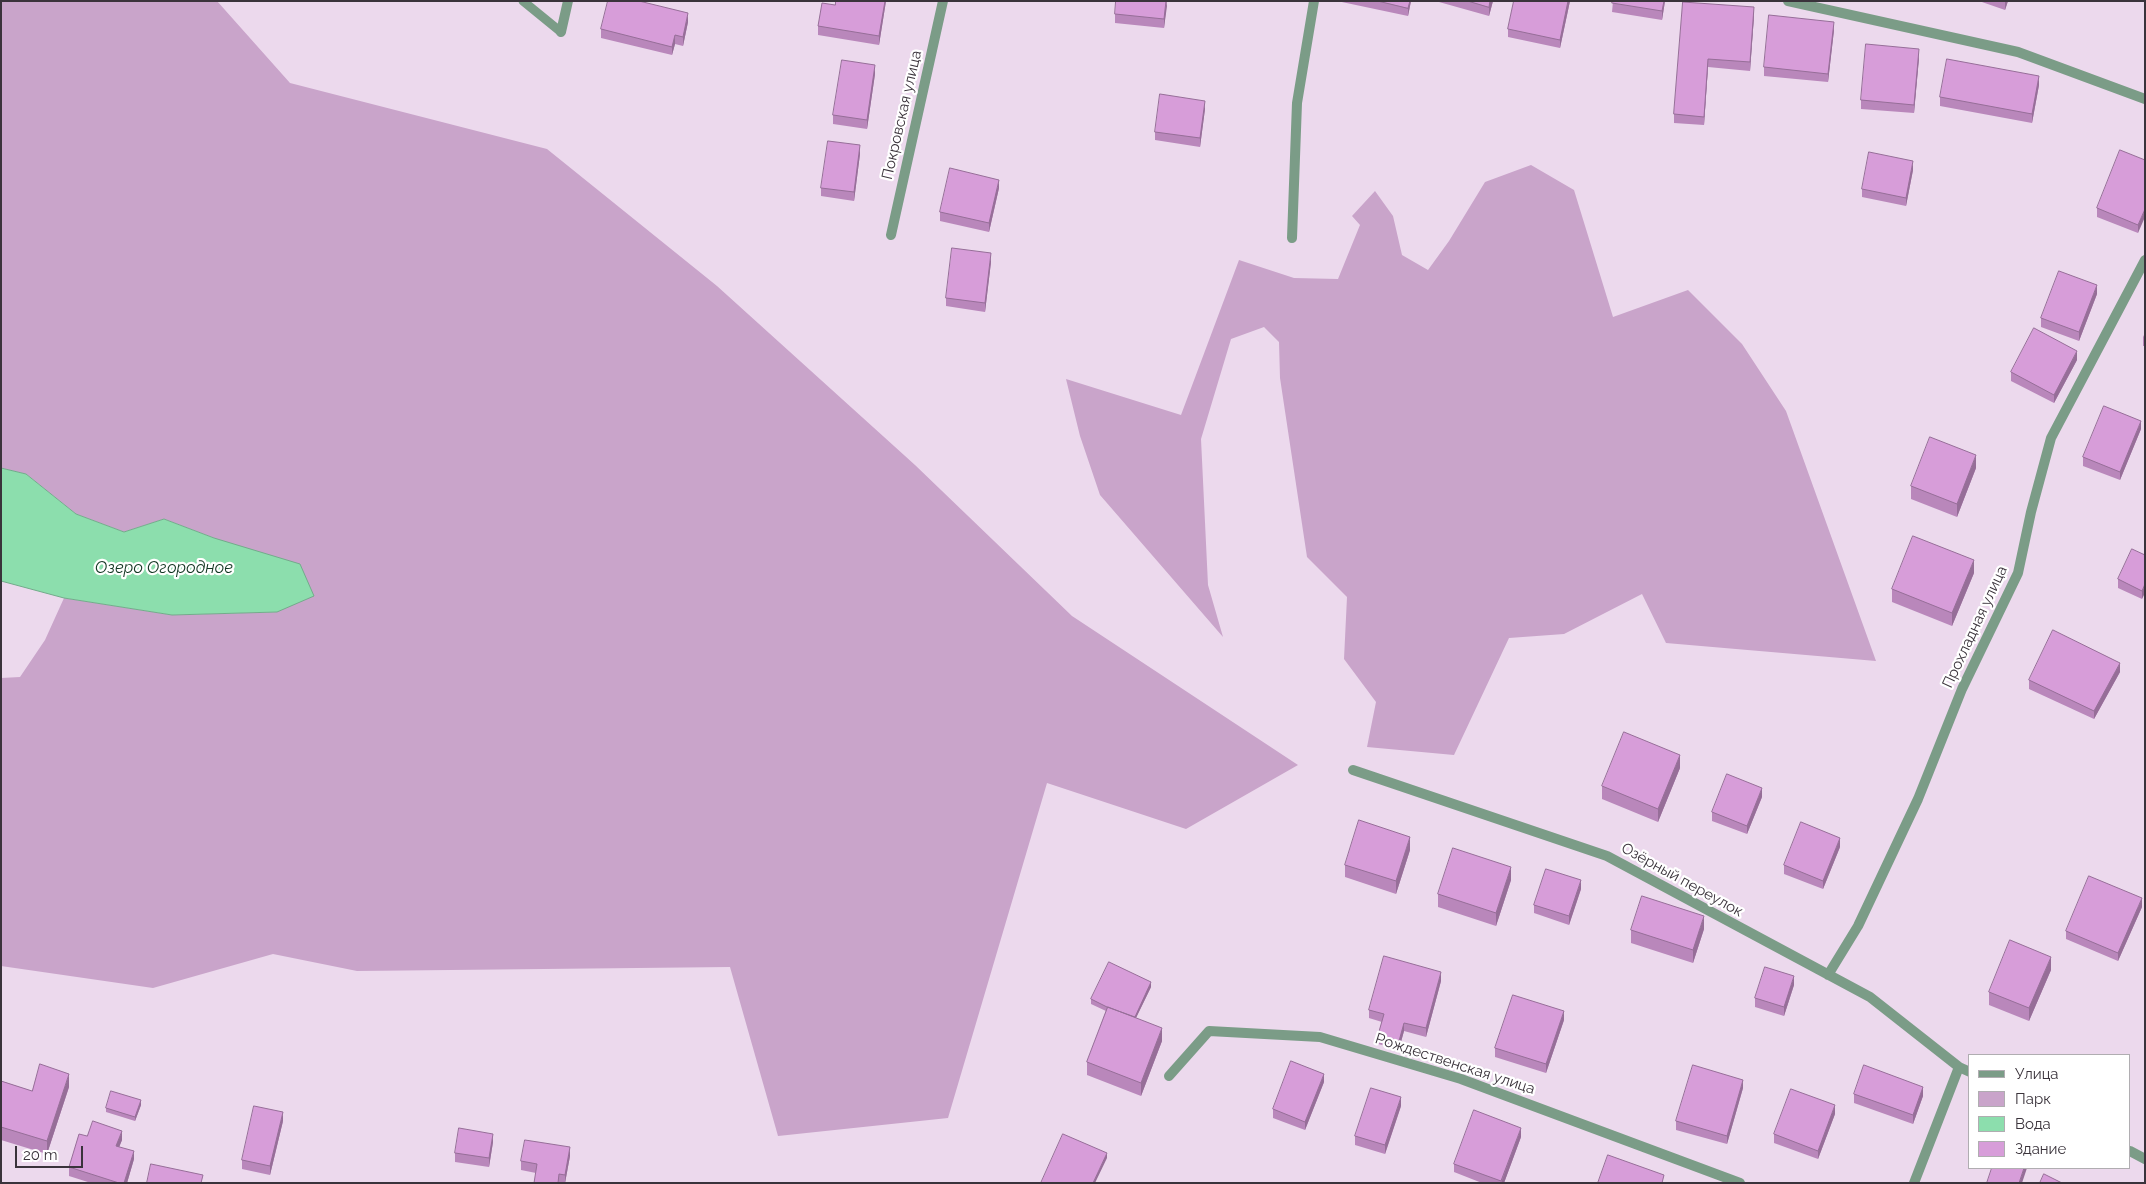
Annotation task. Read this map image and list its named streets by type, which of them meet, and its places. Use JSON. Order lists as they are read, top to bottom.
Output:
{
  "streets": {
    "street": [
      "Покровская улица",
      "Прохладная улица",
      "Озёрный переулок",
      "Рождественская улица"
    ]
  },
  "crossings": [
    ["Прохладная улица", "Озёрный переулок"]
  ],
  "water": ["Озеро Огородное"],
  "legend": [
    "Улица",
    "Парк",
    "Вода",
    "Здание"
  ],
  "scale_bar": "20 m"
}
